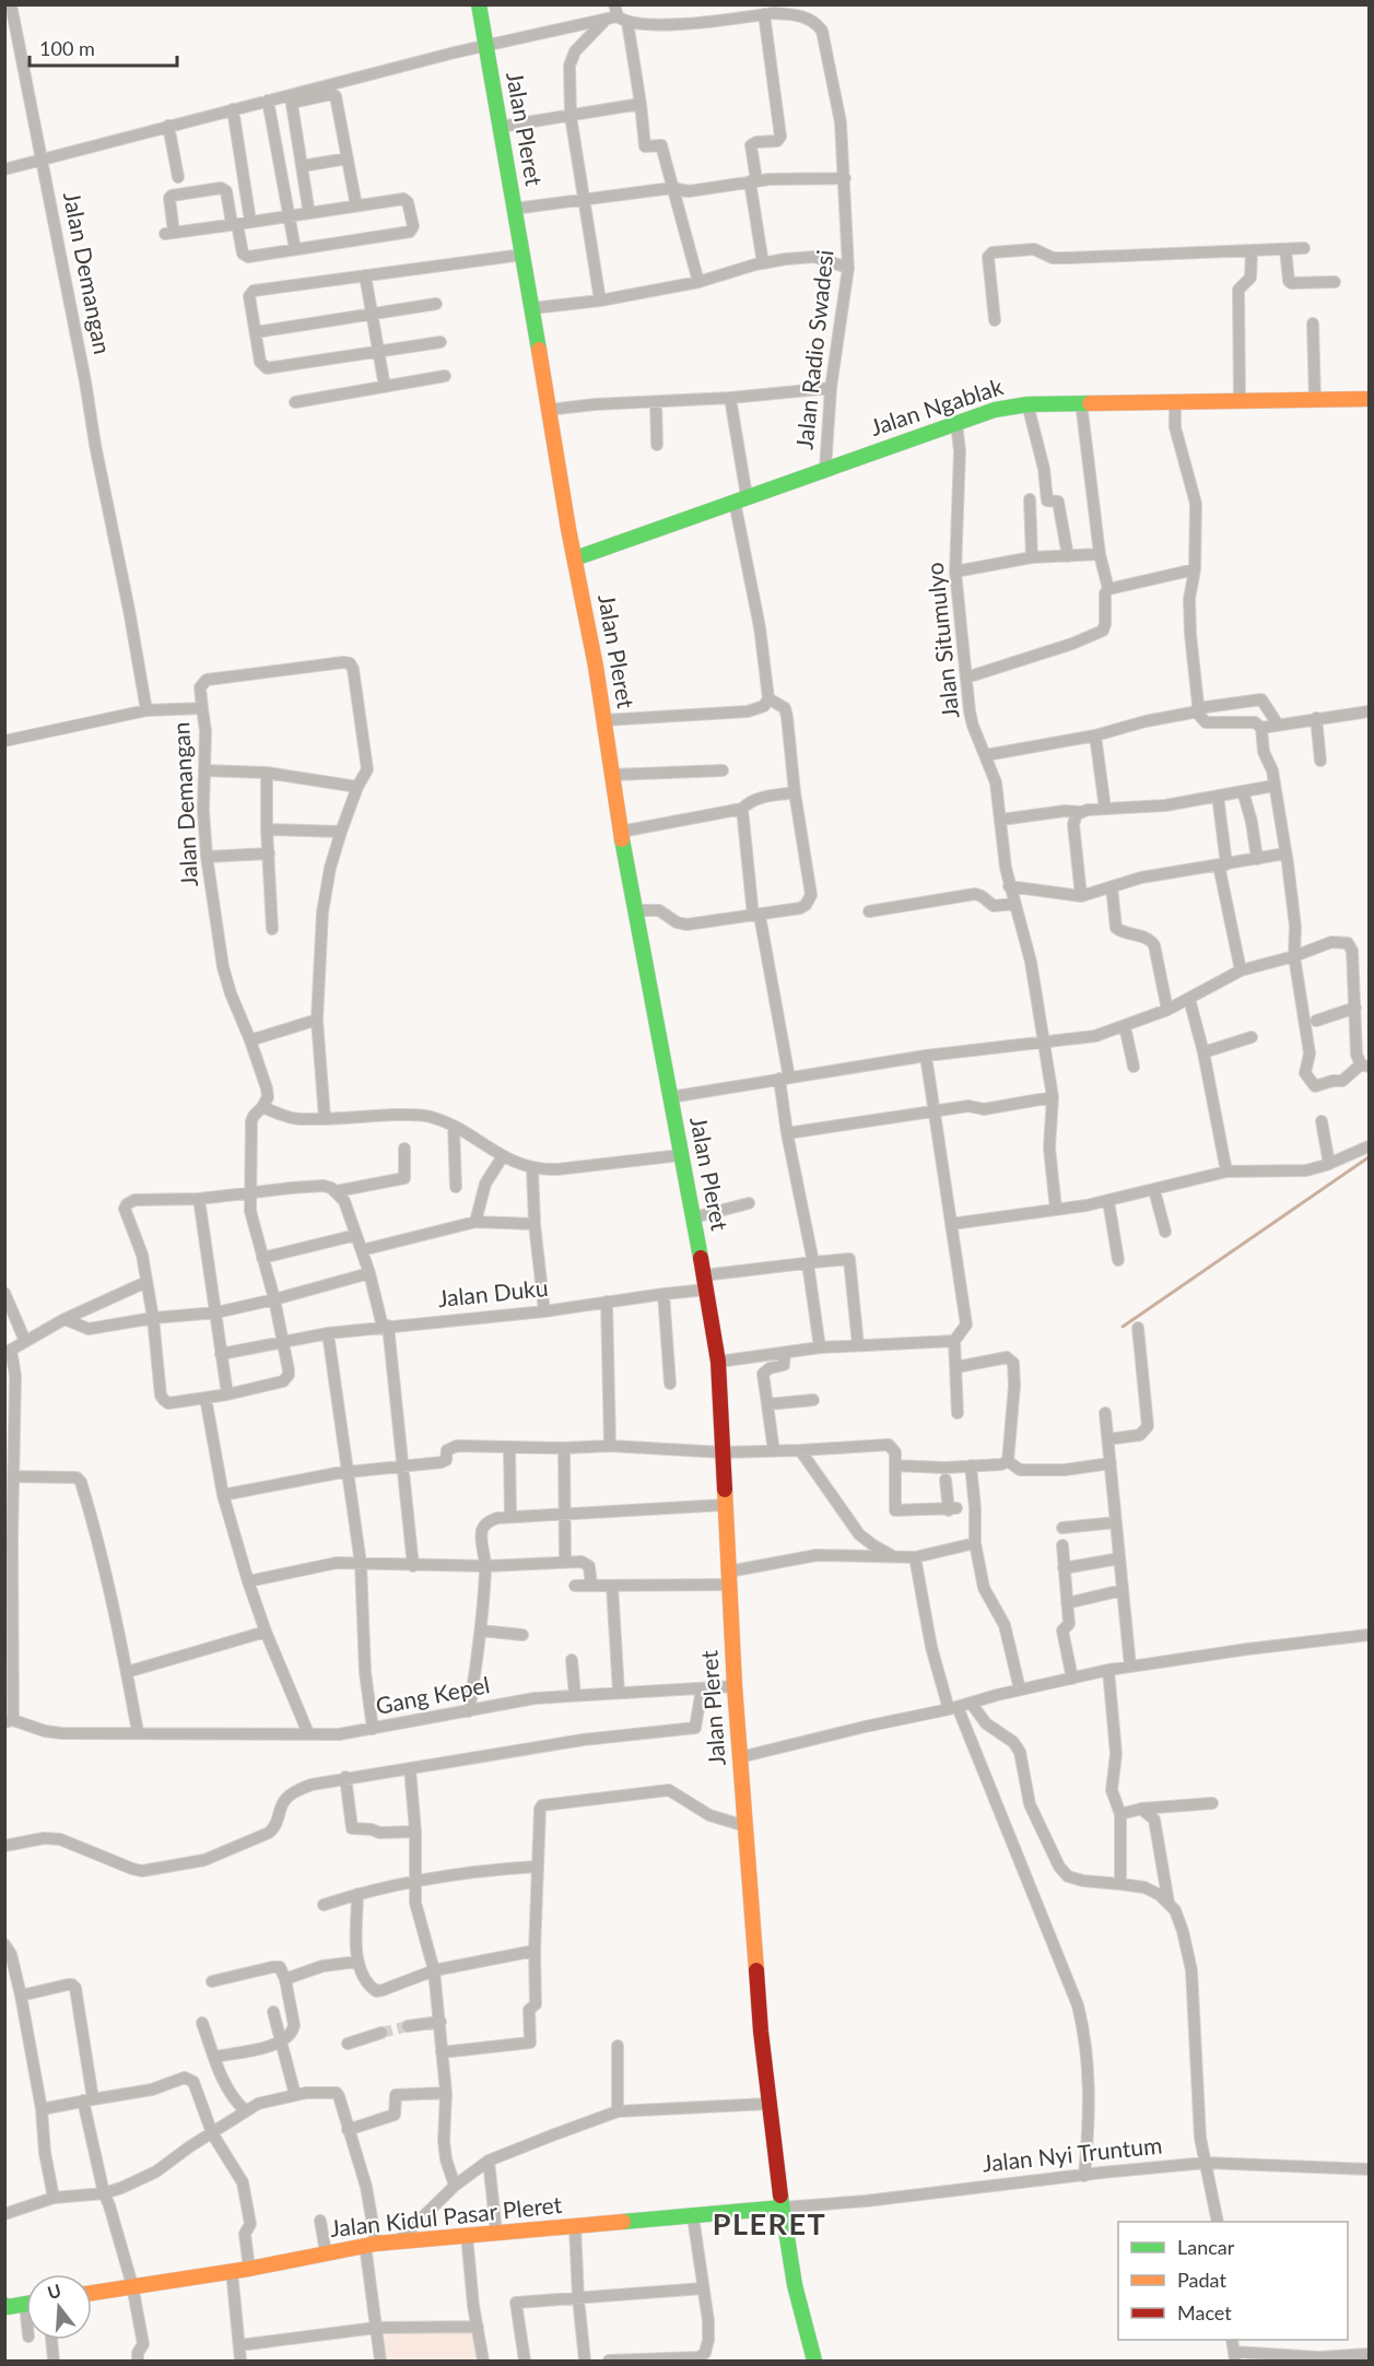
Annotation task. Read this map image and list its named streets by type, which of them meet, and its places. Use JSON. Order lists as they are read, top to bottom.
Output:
{
  "streets": {
    "main road": ["Jalan Pleret", "Jalan Ngablak", "Jalan Kidul Pasar Pleret"],
    "street": [
      "Jalan Demangan",
      "Jalan Radio Swadesi",
      "Jalan Situmulyo",
      "Jalan Duku",
      "Gang Kepel",
      "Jalan Nyi Truntum"
    ]
  },
  "crossings": [
    ["Jalan Pleret", "Jalan Radio Swadesi"],
    ["Jalan Pleret", "Jalan Ngablak"],
    ["Jalan Pleret", "Jalan Duku"],
    ["Jalan Pleret", "Gang Kepel"],
    ["Jalan Pleret", "Jalan Nyi Truntum"],
    ["Jalan Pleret", "Jalan Kidul Pasar Pleret"],
    ["Jalan Radio Swadesi", "Jalan Ngablak"],
    ["Jalan Ngablak", "Jalan Situmulyo"],
    ["Jalan Nyi Truntum", "Jalan Kidul Pasar Pleret"]
  ],
  "districts": ["PLERET"],
  "legend": ["Lancar", "Padat", "Macet"],
  "scale_bar": "100 m",
  "north": "top"
}
